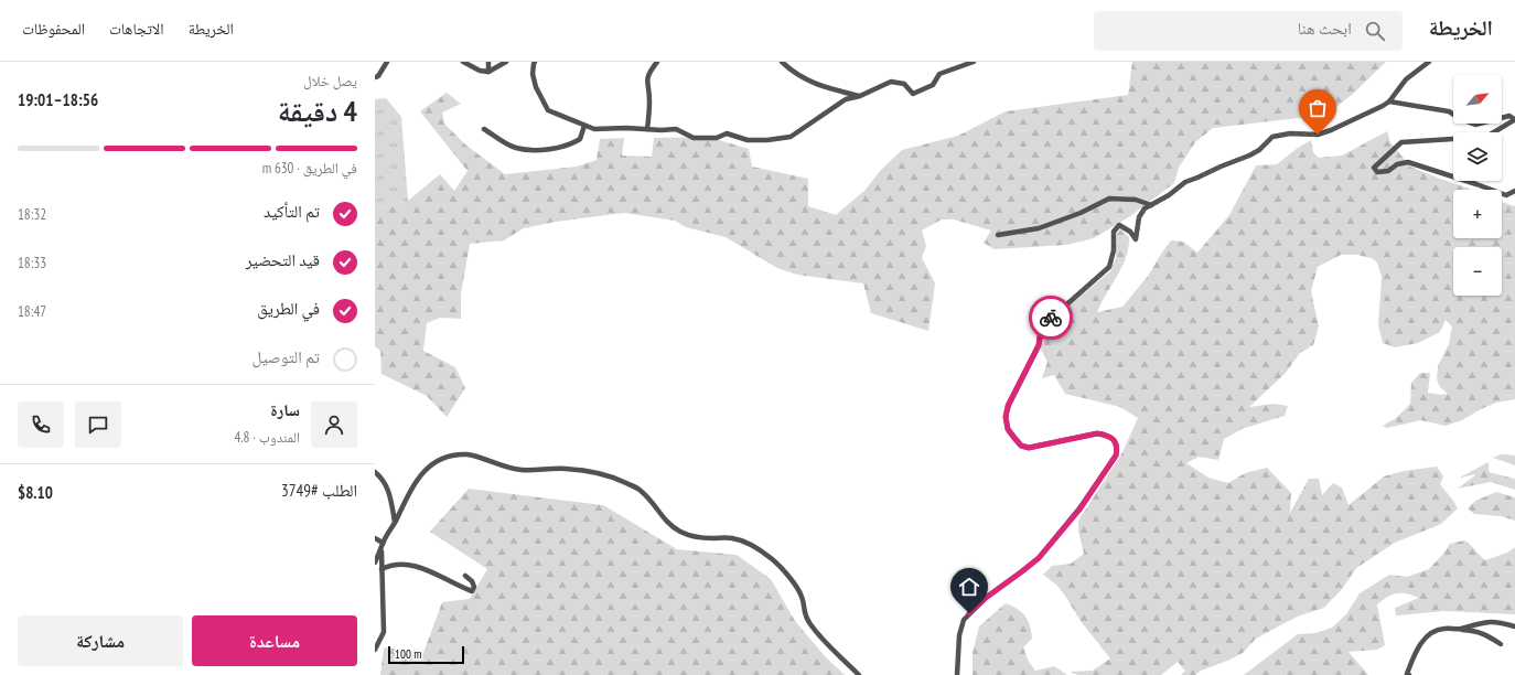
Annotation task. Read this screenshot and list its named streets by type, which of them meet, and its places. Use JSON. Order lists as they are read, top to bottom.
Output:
{
  "scale_bar": "100 m",
  "north": "top right",
  "page": {
    "header": "الخريطة",
    "search": "ابحث هنا",
    "nav": ["الخريطة", "الاتجاهات", "المحفوظات"],
    "heading": ["4 دقيقة", "يصل خلال", "18:56–19:01"],
    "panel": [
      "سارة",
      "المندوب · 4.8",
      "الطلب #3749",
      "$8.10"
    ],
    "map_buttons": ["+", "−"],
    "bar": "في الطريق · 630 m",
    "list": [
      ["تم التأكيد", "18:32"],
      ["قيد التحضير", "18:33"],
      ["في الطريق", "18:47"],
      "تم التوصيل"
    ],
    "buttons": ["مساعدة", "مشاركة"],
    "scale": "100 m"
  }
}
